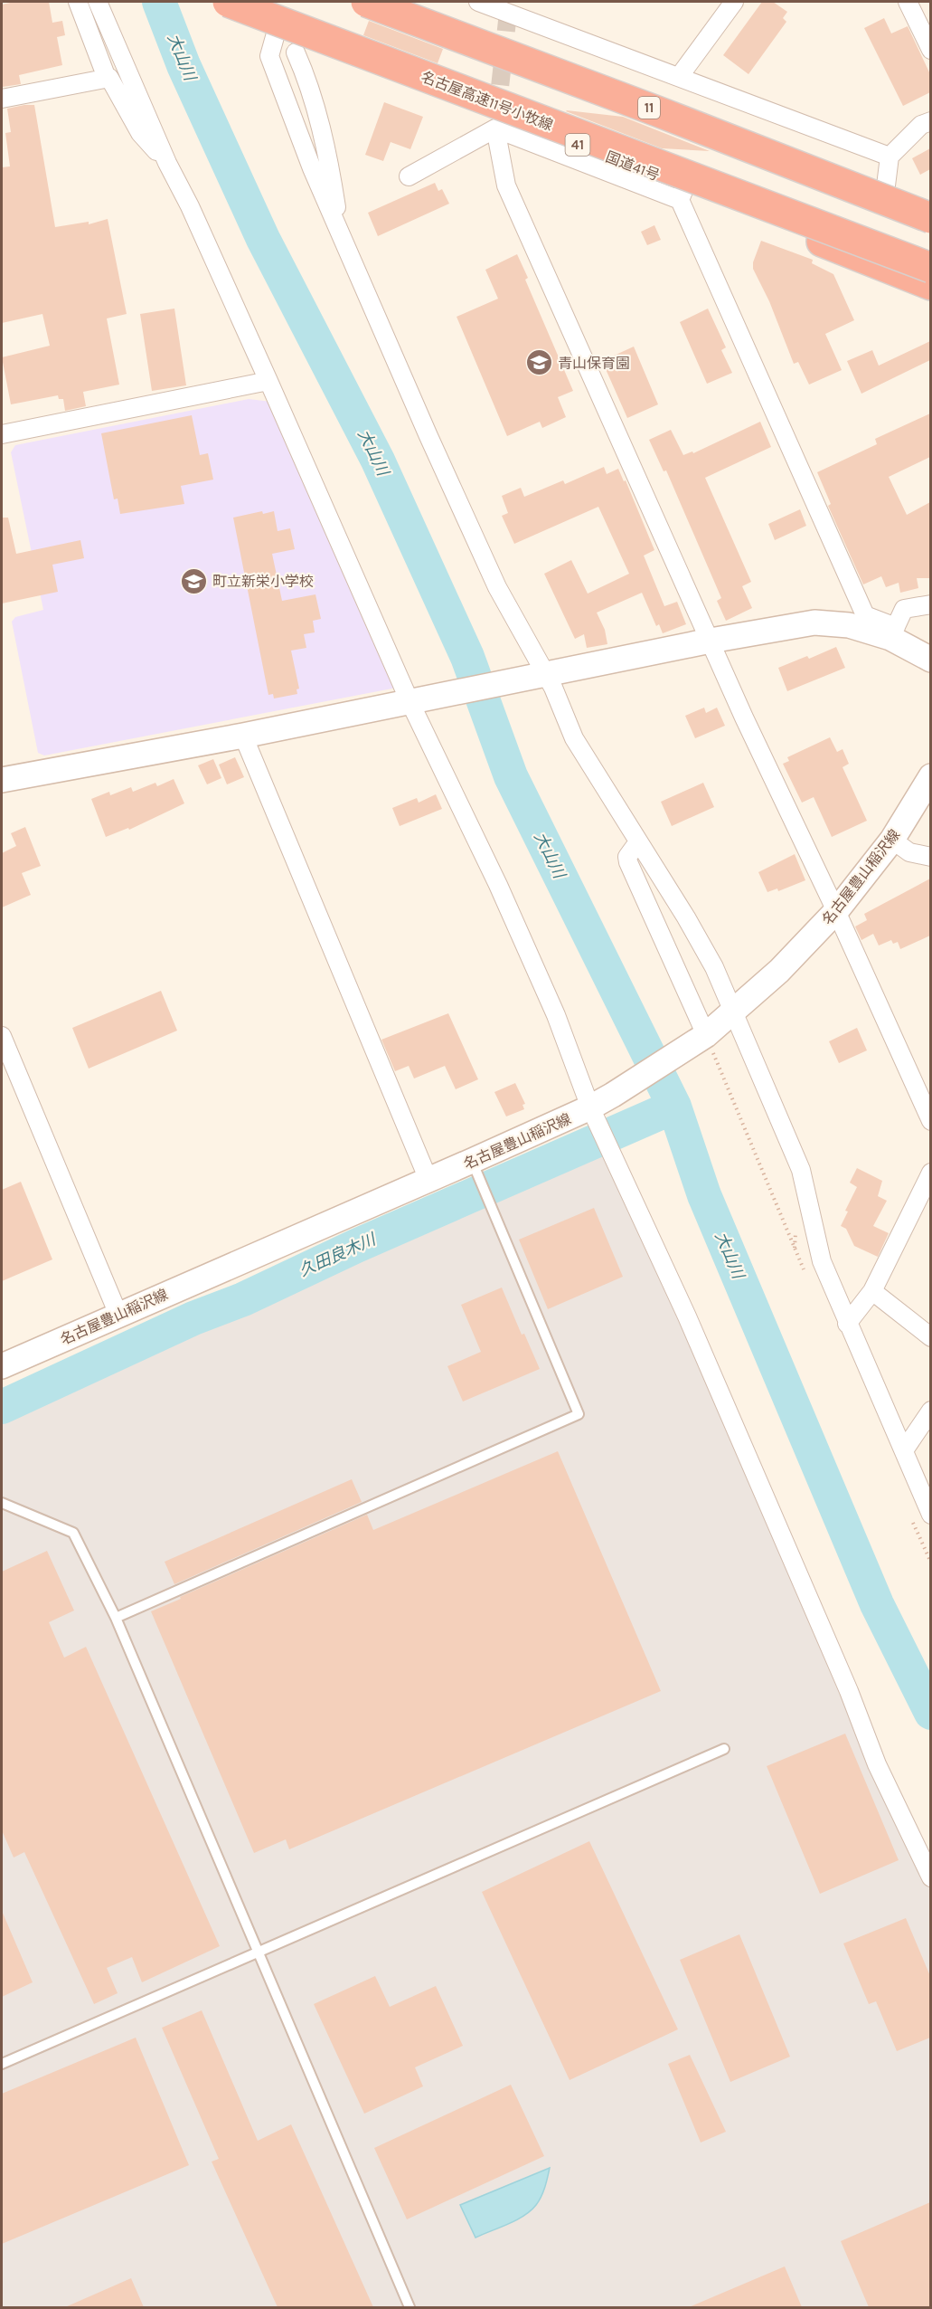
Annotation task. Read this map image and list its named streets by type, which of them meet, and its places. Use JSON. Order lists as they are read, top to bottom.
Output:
{
  "streets": {
    "highway": [
      "名古屋高速11号小牧線",
      "11",
      "41",
      "国道41号"
    ],
    "main road": ["名古屋豊山稲沢線"]
  },
  "crossings": [
    ["名古屋高速11号小牧線", "国道41号"]
  ],
  "water": ["大山川", "久田良木川"],
  "places": {
    "school or university": ["青山保育園", "町立新栄小学校"]
  }
}
